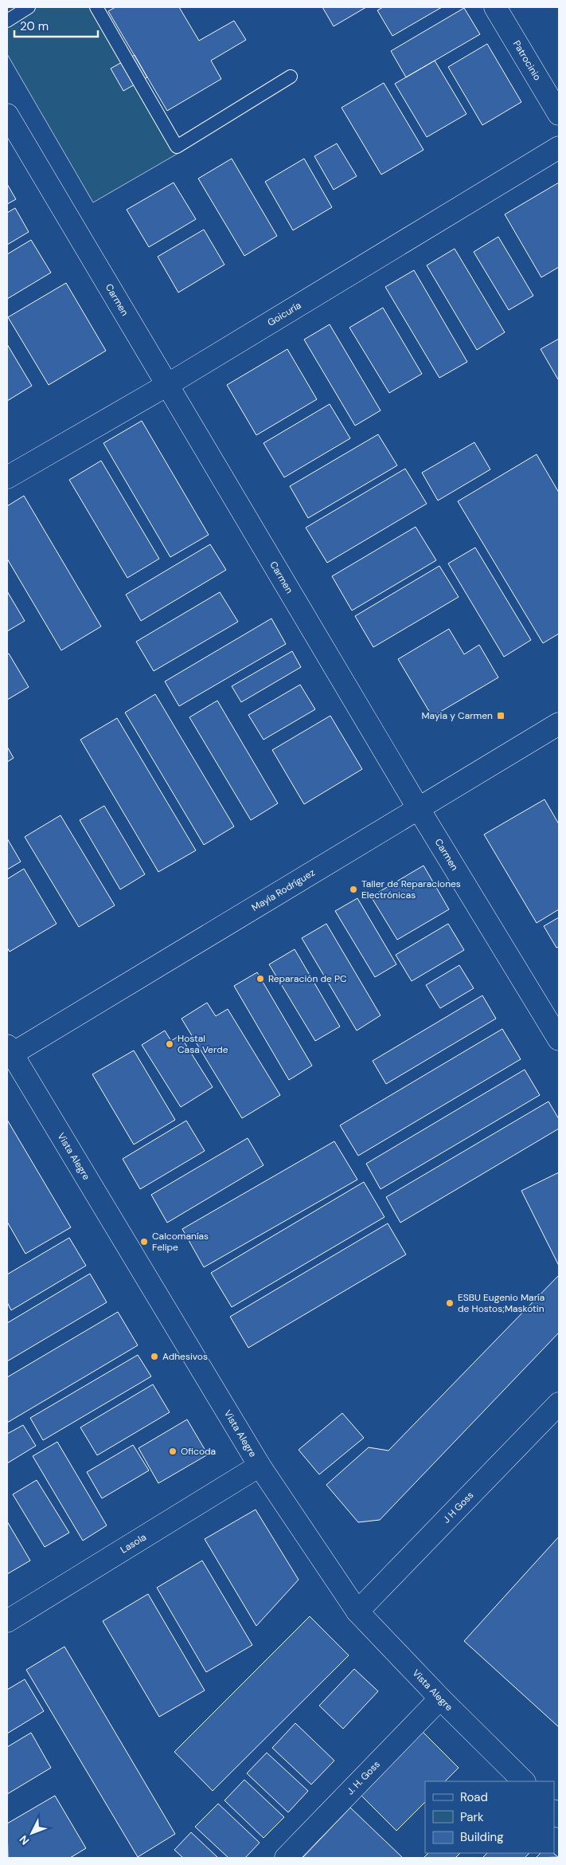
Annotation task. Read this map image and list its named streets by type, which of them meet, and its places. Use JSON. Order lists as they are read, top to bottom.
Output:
{
  "streets": {
    "street": [
      "Patrocinio",
      "Carmen",
      "Goicuría",
      "Mayía Rodríguez",
      "Vista Alegre",
      "J H Goss",
      "Lasola",
      "J. H. Goss"
    ]
  },
  "crossings": [
    ["Carmen", "Goicuría"],
    ["Carmen", "Mayía Rodríguez"],
    ["Mayía Rodríguez", "Vista Alegre"],
    ["Vista Alegre", "J H Goss"],
    ["Vista Alegre", "Lasola"],
    ["Vista Alegre", "J. H. Goss"]
  ],
  "places": {
    "transit": ["Mayia y Carmen"],
    "other": [
      "Taller de Reparaciones Electrónicas",
      "Reparación de PC",
      "Hostal Casa Verde",
      "Calcomanías Felipe",
      "ESBU Eugenio María de Hostos;Maskotin",
      "Adhesivos",
      "Oficoda"
    ]
  },
  "legend": ["Road", "Park", "Building"],
  "scale_bar": "20 m",
  "north": "bottom left"
}
